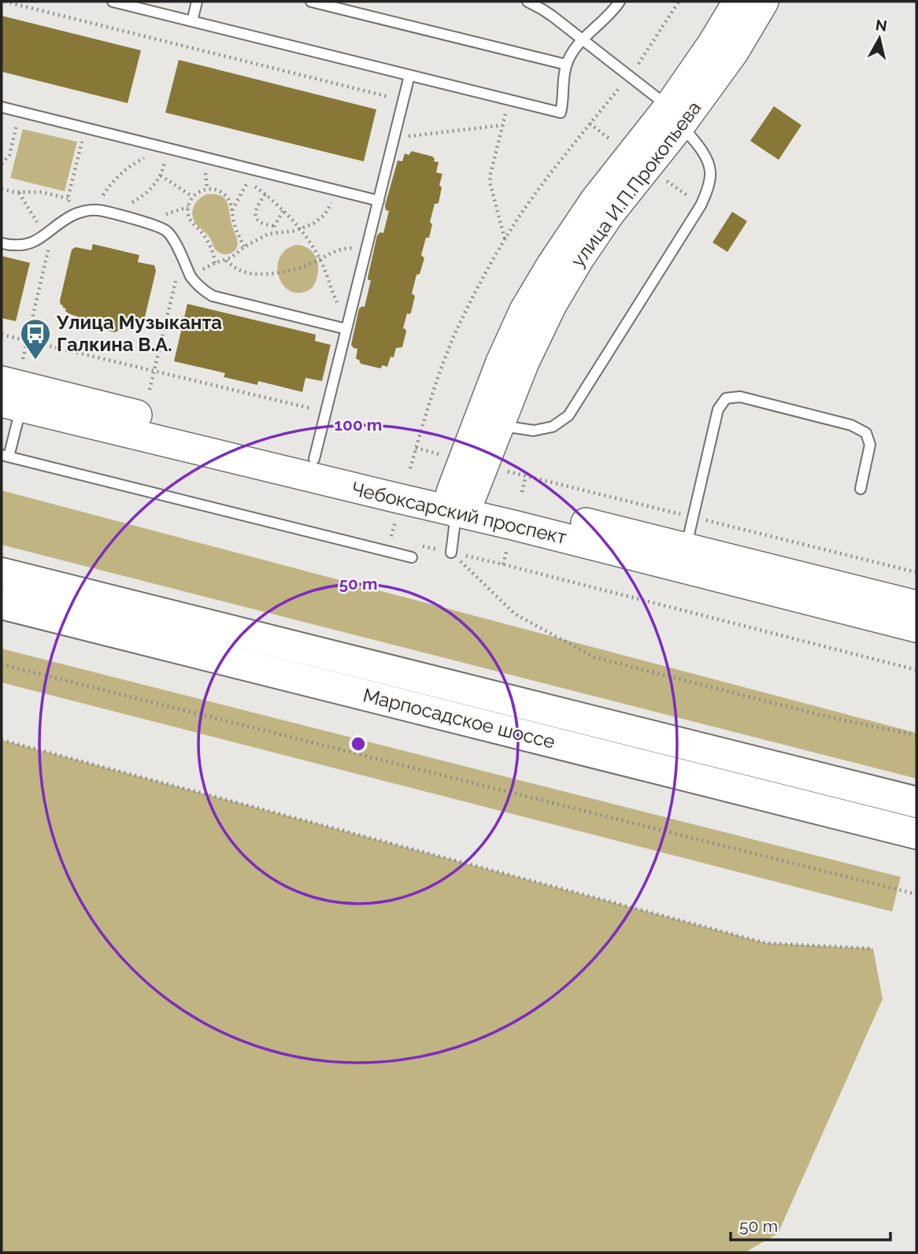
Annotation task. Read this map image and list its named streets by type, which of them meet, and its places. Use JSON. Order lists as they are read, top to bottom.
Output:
{
  "streets": {
    "main road": ["Марпосадское шоссе"],
    "street": ["улица И.П.Прокопьева", "Чебоксарский проспект"]
  },
  "crossings": [
    ["улица И.П.Прокопьева", "Чебоксарский проспект"]
  ],
  "places": {
    "bus stop": ["Улица Музыканта Галкина В.А."]
  },
  "scale_bar": "50 m",
  "north": "top",
  "rings": ["100 m", "50 m"]
}
